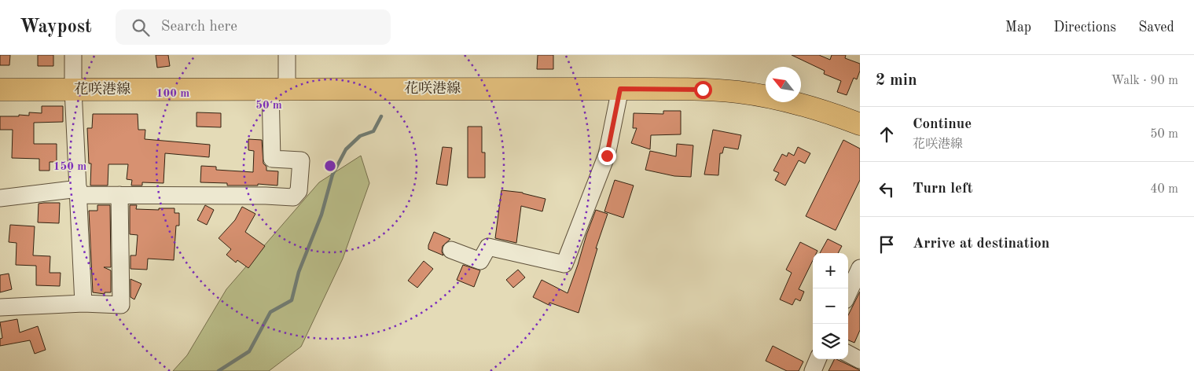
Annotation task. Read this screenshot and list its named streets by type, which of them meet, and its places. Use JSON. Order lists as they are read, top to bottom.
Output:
{
  "streets": {
    "main road": ["花咲港線"]
  },
  "north": "top left",
  "page": {
    "header": "Waypost",
    "search": "Search here",
    "nav": ["Map", "Directions", "Saved"],
    "heading": ["2 min", "Walk · 90 m"],
    "list": [
      ["Continue", "花咲港線", "50 m"],
      ["Turn left", "40 m"],
      "Arrive at destination"
    ],
    "map_buttons": ["+", "−"]
  },
  "rings": ["100 m", "50 m", "150 m"]
}
